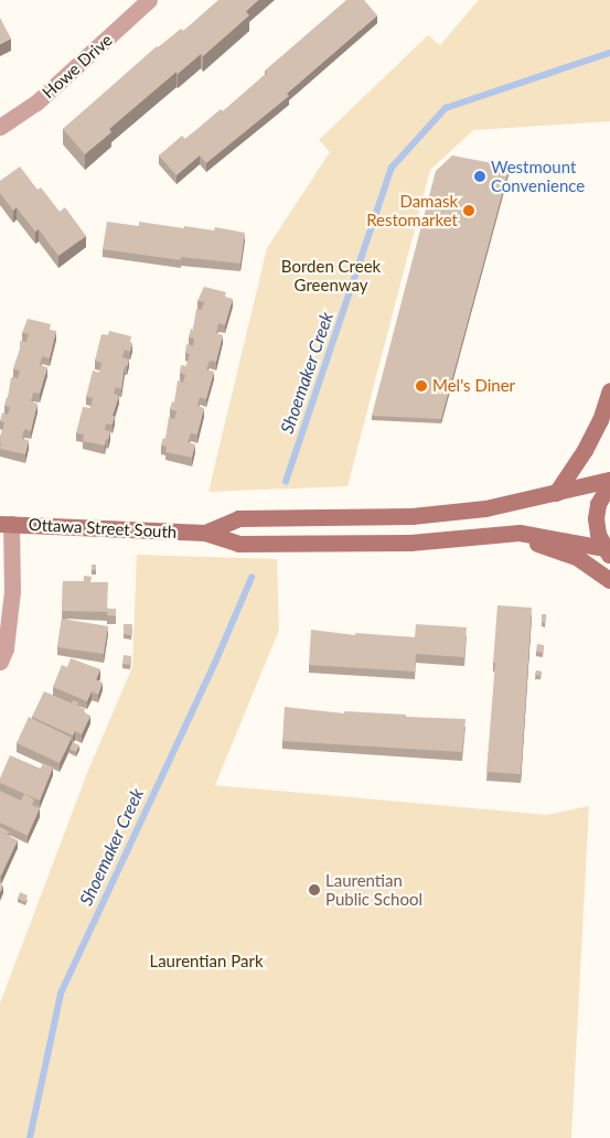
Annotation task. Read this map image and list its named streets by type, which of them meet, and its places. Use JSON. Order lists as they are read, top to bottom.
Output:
{
  "streets": {
    "main road": ["Ottawa Street South"],
    "street": ["Howe Drive"]
  },
  "water": ["Shoemaker Creek"],
  "parks": ["Borden Creek Greenway", "Laurentian Park"],
  "places": [
    "Westmount Convenience",
    "Damask Restomarket",
    "Mel's Diner",
    "Laurentian Public School"
  ]
}
